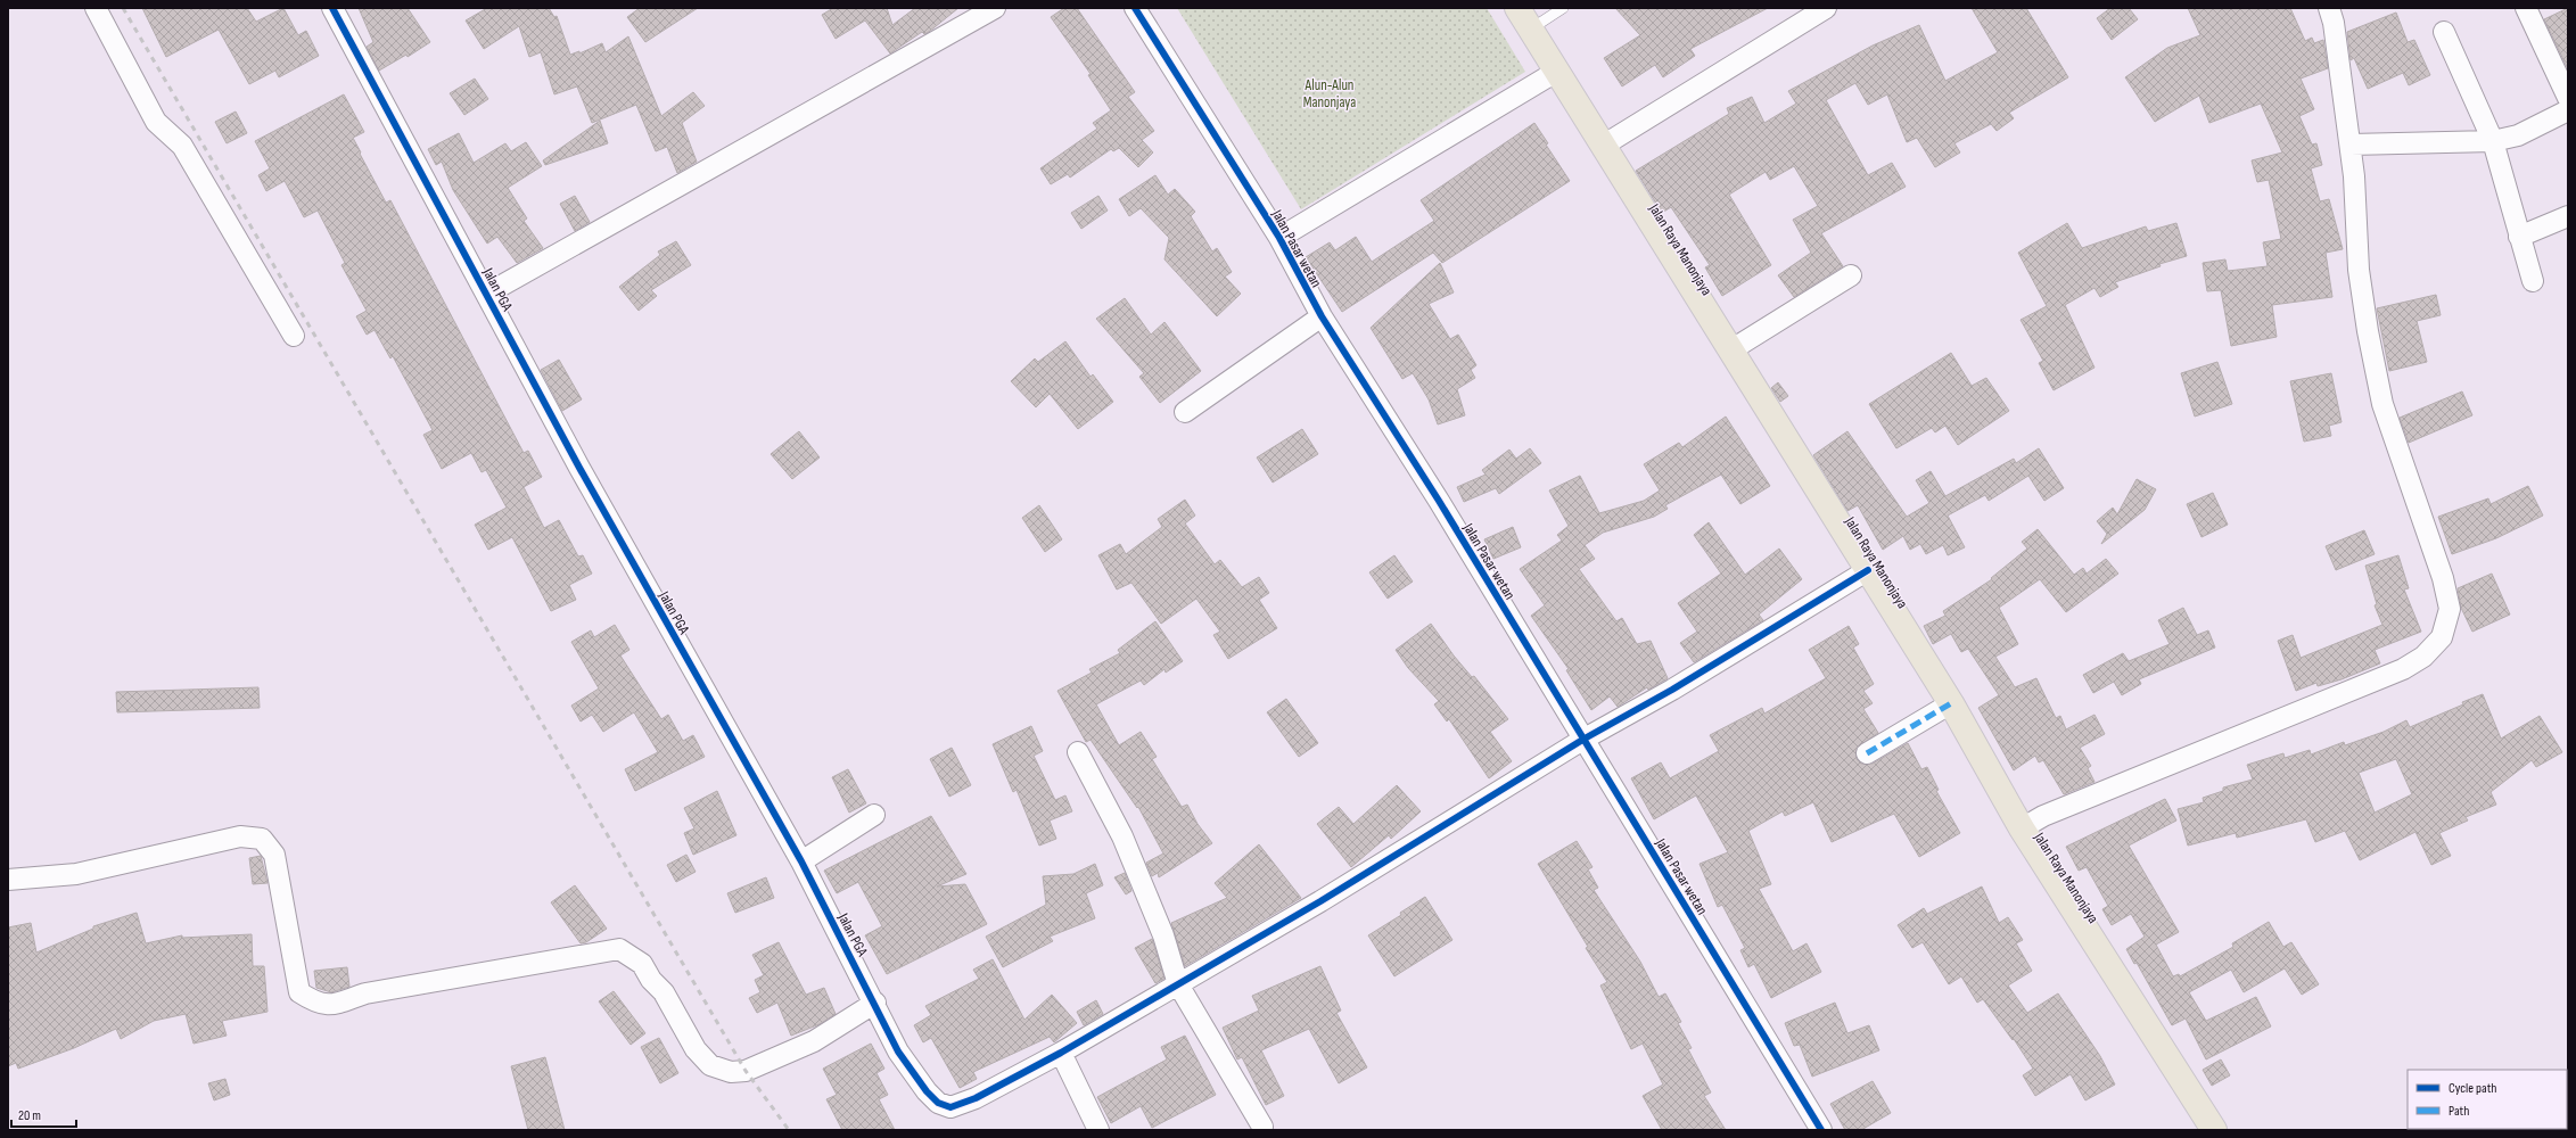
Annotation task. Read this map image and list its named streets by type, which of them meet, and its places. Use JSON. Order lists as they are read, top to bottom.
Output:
{
  "streets": {
    "main road": ["Jalan Raya Manonjaya"],
    "street": ["Jalan Pasar wetan", "Jalan PGA"]
  },
  "parks": ["Alun-Alun Manonjaya"],
  "legend": ["Cycle path", "Path"],
  "scale_bar": "20 m"
}
